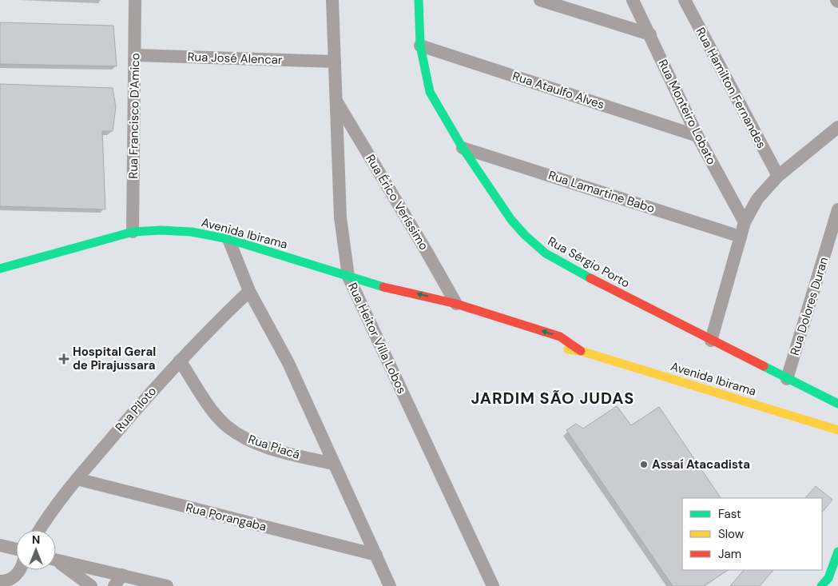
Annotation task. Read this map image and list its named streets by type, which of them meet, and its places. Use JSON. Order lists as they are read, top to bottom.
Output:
{
  "streets": {
    "main road": ["Avenida Ibirama", "Rua Sérgio Porto"],
    "street": [
      "Rua José Alencar",
      "Rua Hamilton Fernandes",
      "Rua Ataulfo Alves",
      "Rua Monteiro Lobato",
      "Rua Francisco D'Amico",
      "Rua Lamartine Babo",
      "Rua Érico Veríssimo",
      "Rua Dolores Duran",
      "Rua Heitor Villa Lobos",
      "Rua Piloto",
      "Rua Piacá",
      "Rua Porangaba"
    ]
  },
  "crossings": [
    ["Rua José Alencar", "Rua Francisco D'Amico"],
    ["Rua José Alencar", "Rua Heitor Villa Lobos"],
    ["Rua Ataulfo Alves", "Rua Monteiro Lobato"],
    ["Rua Ataulfo Alves", "Rua Sérgio Porto"],
    ["Rua Francisco D'Amico", "Avenida Ibirama"],
    ["Rua Lamartine Babo", "Rua Sérgio Porto"],
    ["Rua Érico Veríssimo", "Avenida Ibirama"],
    ["Rua Érico Veríssimo", "Rua Heitor Villa Lobos"],
    ["Avenida Ibirama", "Rua Heitor Villa Lobos"],
    ["Rua Sérgio Porto", "Rua Dolores Duran"],
    ["Rua Piloto", "Rua Piacá"],
    ["Rua Piloto", "Rua Porangaba"]
  ],
  "districts": ["JARDIM SÃO JUDAS"],
  "places": {
    "health": ["Hospital Geral de Pirajussara"],
    "other": ["Assaí Atacadista"]
  },
  "legend": ["Fast", "Slow", "Jam"],
  "north": "top"
}
